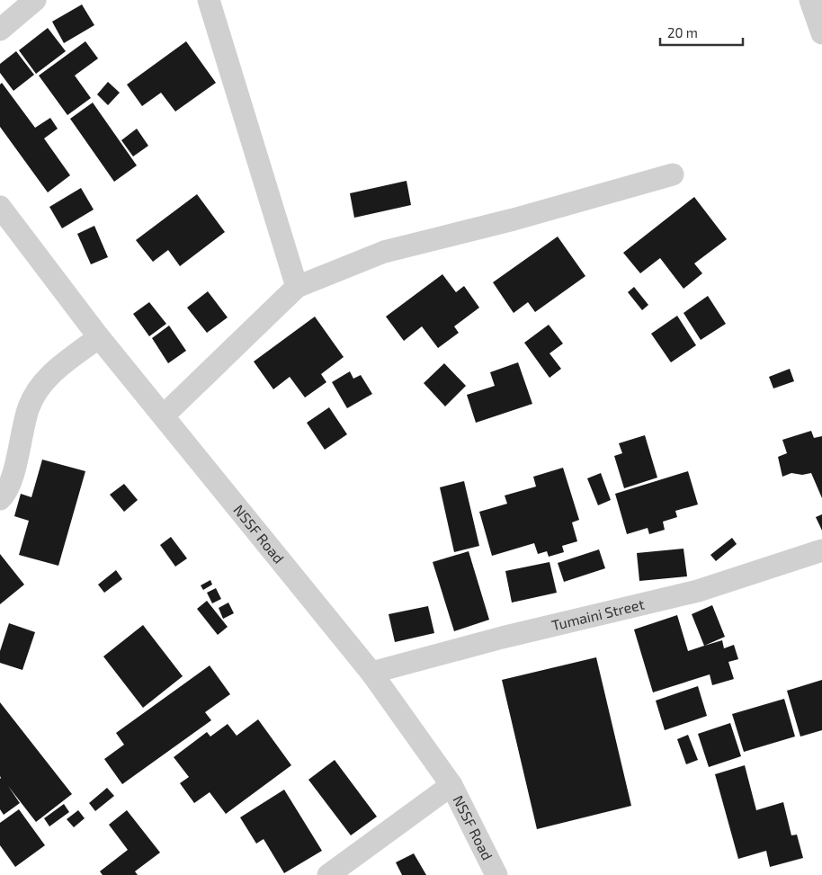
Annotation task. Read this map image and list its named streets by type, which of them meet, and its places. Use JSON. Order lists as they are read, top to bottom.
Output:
{
  "streets": {
    "street": ["NSSF Road", "Tumaini Street"]
  },
  "crossings": [
    ["NSSF Road", "Tumaini Street"]
  ],
  "scale_bar": "20 m"
}
